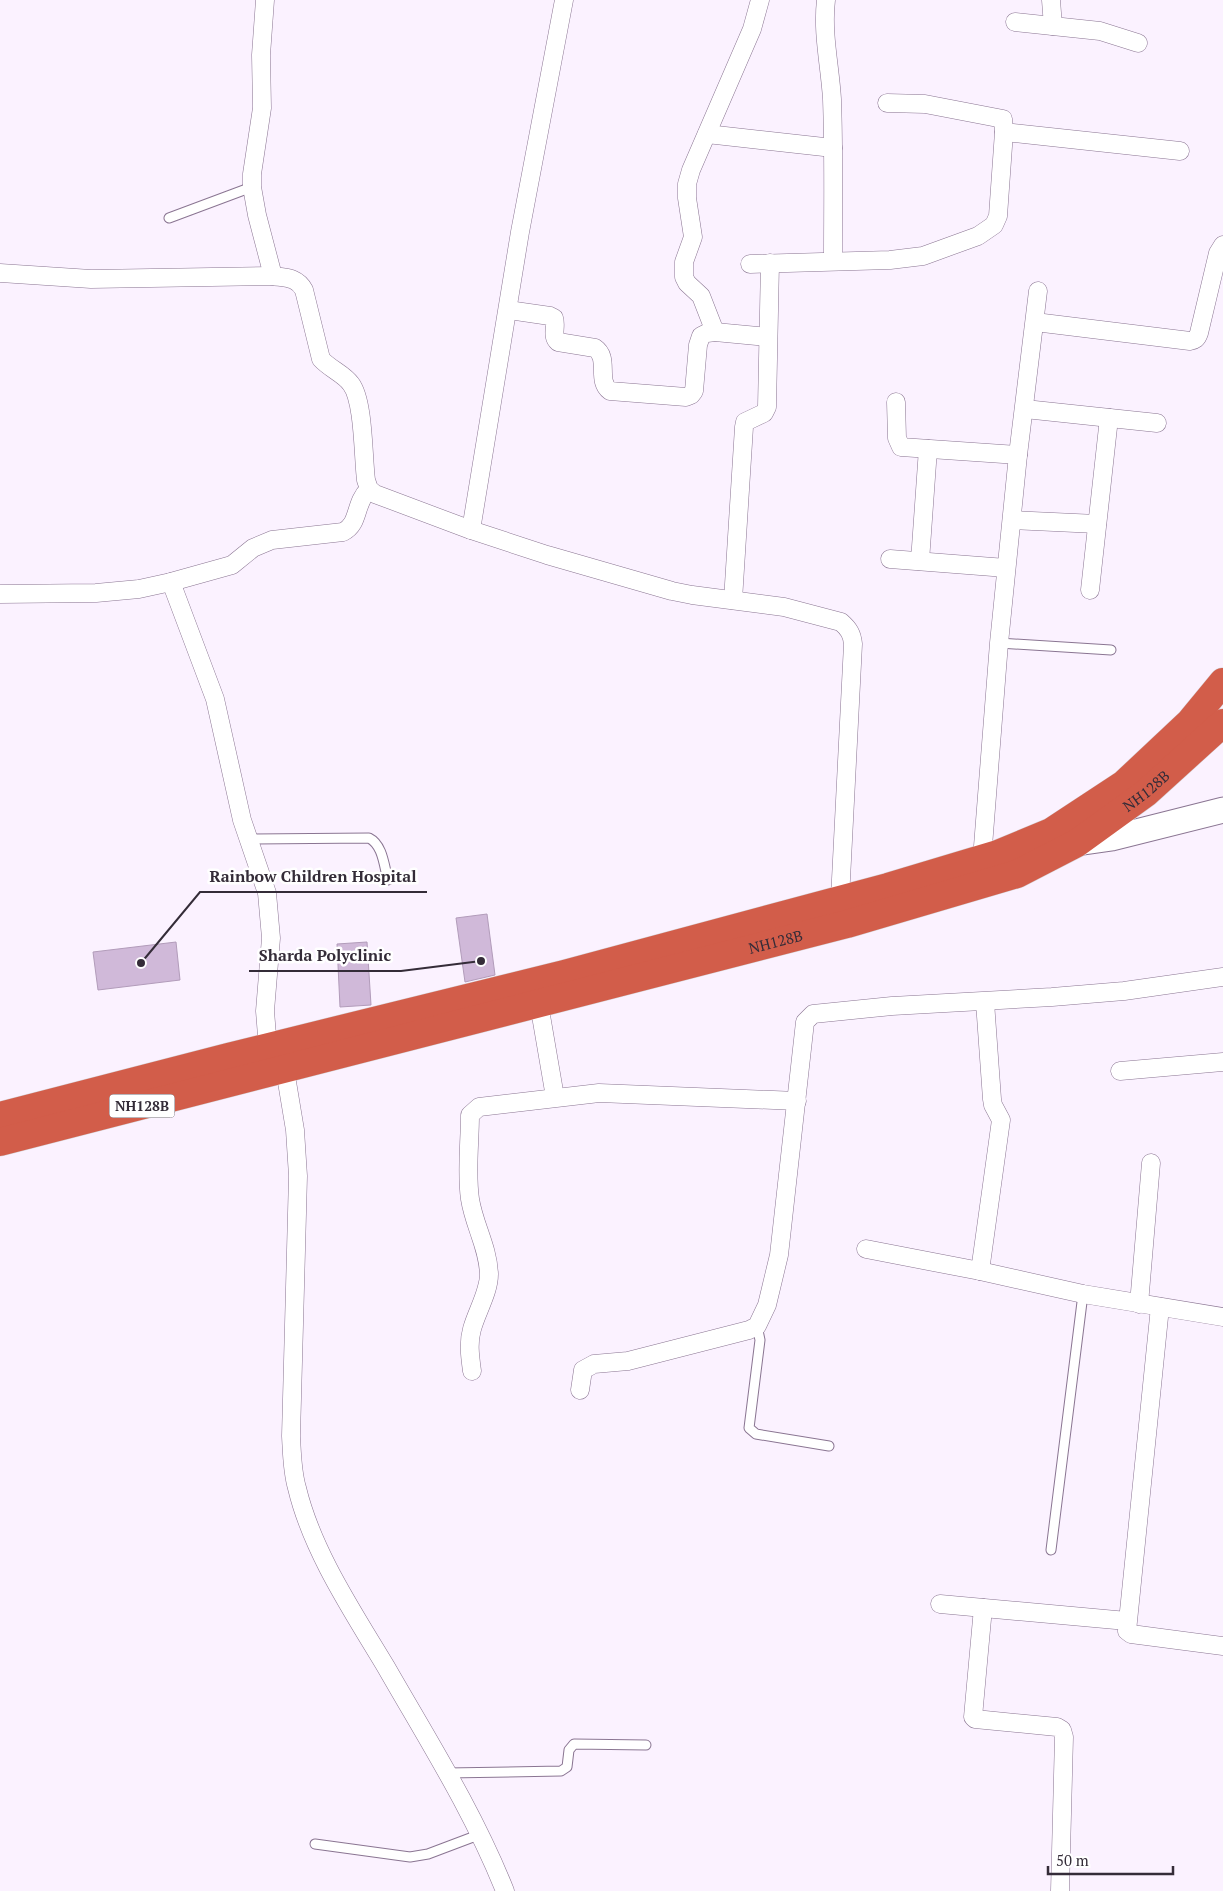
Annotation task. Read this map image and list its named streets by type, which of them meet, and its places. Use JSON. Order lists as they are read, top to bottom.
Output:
{
  "streets": {
    "highway": ["NH128B"]
  },
  "places": ["Sharda Polyclinic", "Rainbow Children Hospital"],
  "scale_bar": "50 m"
}
